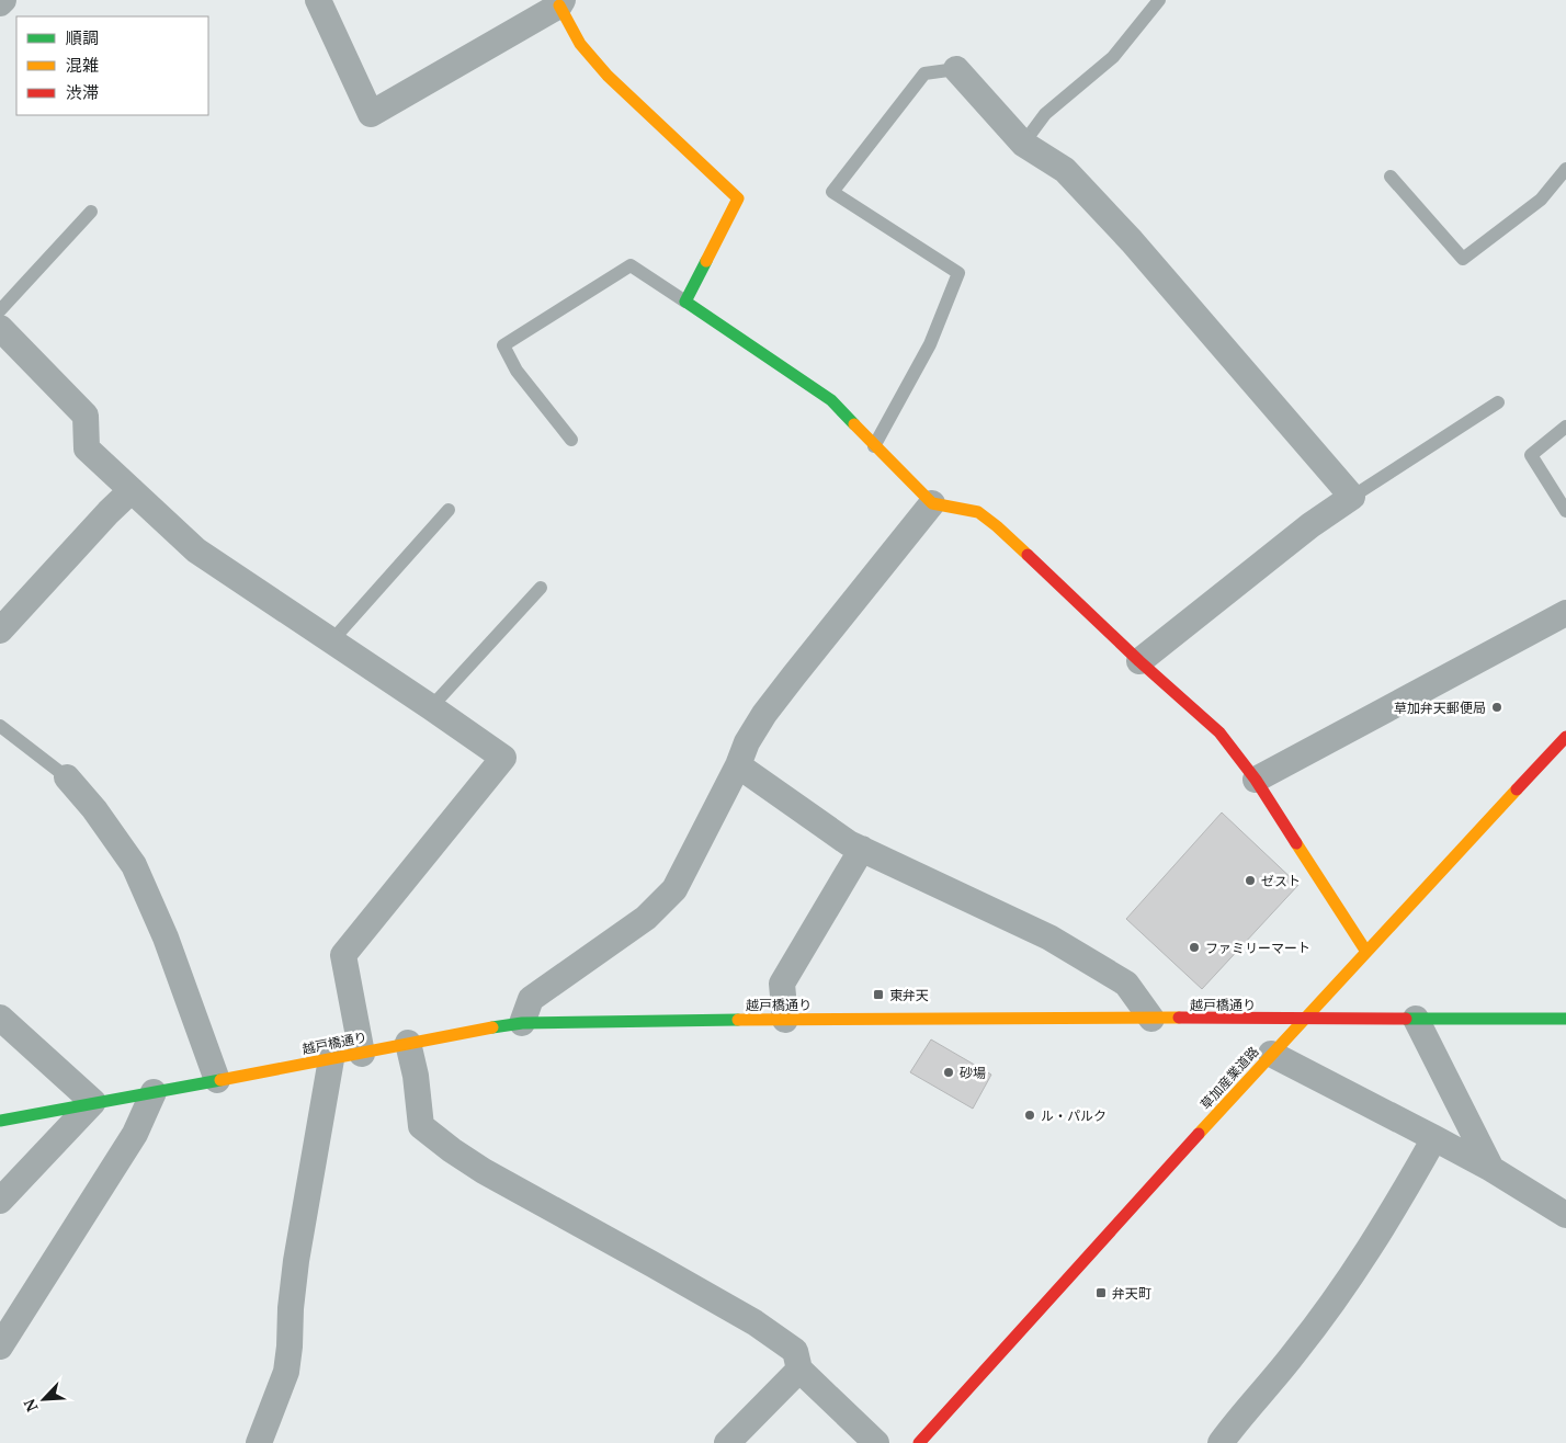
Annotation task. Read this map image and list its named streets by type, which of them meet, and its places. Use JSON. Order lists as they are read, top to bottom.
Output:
{
  "streets": {
    "street": ["越戸橋通り", "草加産業道路"]
  },
  "crossings": [
    ["越戸橋通り", "草加産業道路"]
  ],
  "places": {
    "other": [
      "草加弁天郵便局",
      "ゼスト",
      "ファミリーマート",
      "砂場",
      "ル・パルク"
    ],
    "transit": ["東弁天", "弁天町"]
  },
  "legend": ["順調", "混雑", "渋滞"],
  "north": "bottom left"
}
